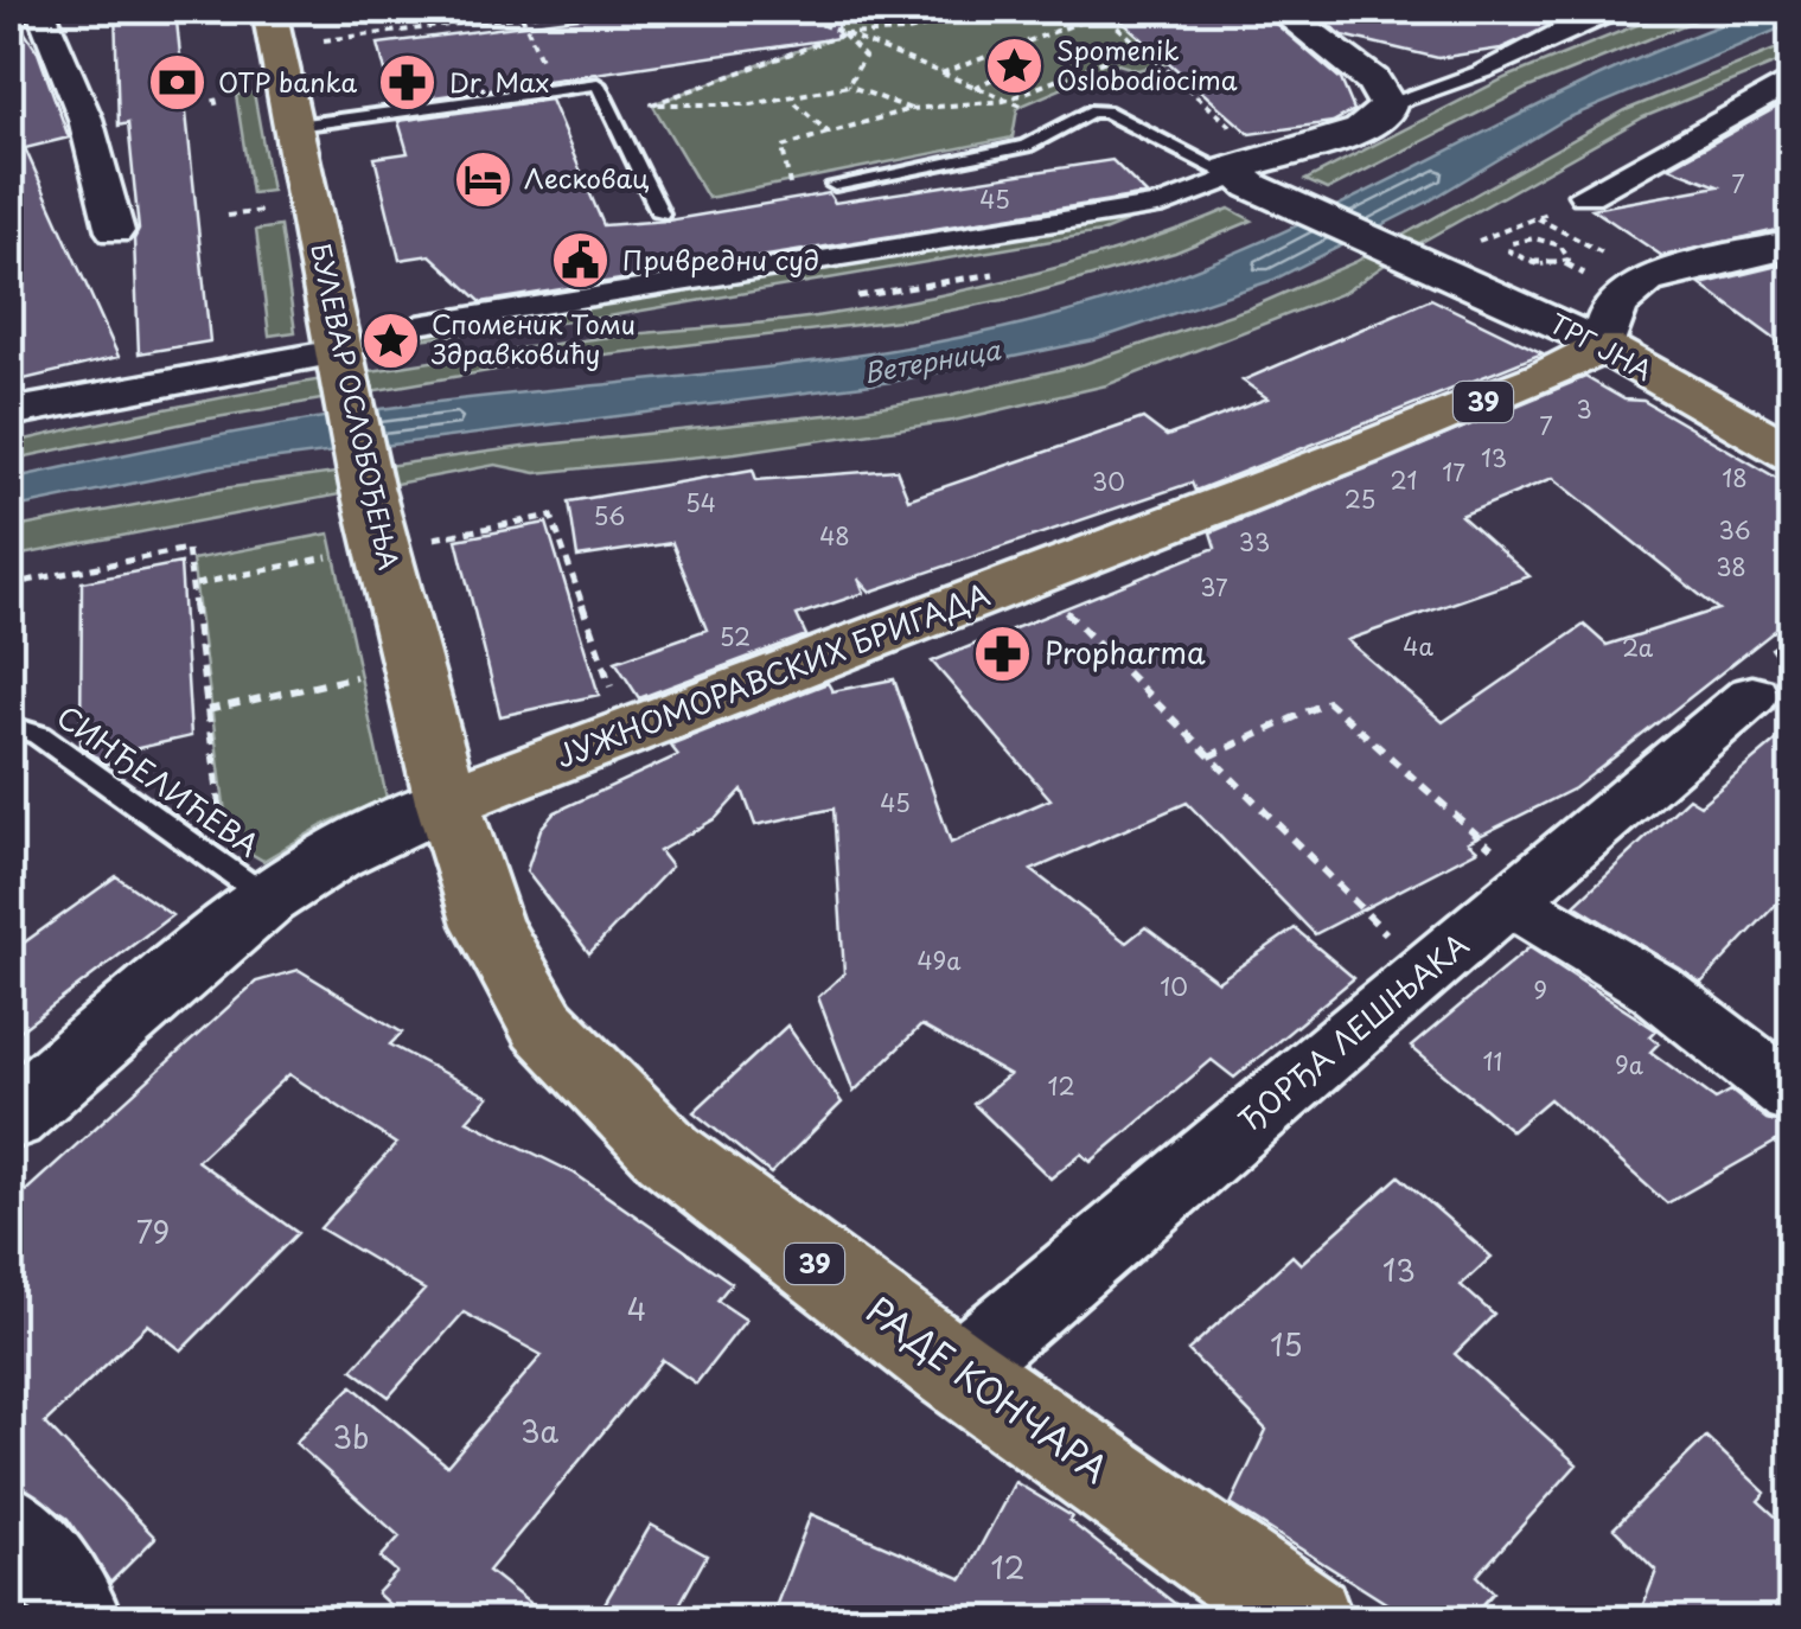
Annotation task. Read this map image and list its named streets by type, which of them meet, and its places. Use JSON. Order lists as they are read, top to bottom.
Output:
{
  "streets": {
    "main road": [
      "ТРГ ЈНА",
      "39",
      "БУЛЕВАР ОСЛОБОЂЕЊА",
      "ЈУЖНОМОРАВСКИХ БРИГАДА",
      "РАДЕ КОНЧАРА"
    ],
    "street": ["ЂОРЂА ЛЕШЊАКА"],
    "lane": ["СИНЂЕЛИЋЕВА"]
  },
  "crossings": [
    ["ТРГ ЈНА", "ЈУЖНОМОРАВСКИХ БРИГАДА"],
    ["БУЛЕВАР ОСЛОБОЂЕЊА", "ЈУЖНОМОРАВСКИХ БРИГАДА"],
    ["БУЛЕВАР ОСЛОБОЂЕЊА", "РАДЕ КОНЧАРА"],
    ["ЈУЖНОМОРАВСКИХ БРИГАДА", "СИНЂЕЛИЋЕВА"],
    ["ЈУЖНОМОРАВСКИХ БРИГАДА", "РАДЕ КОНЧАРА"],
    ["ЂОРЂА ЛЕШЊАКА", "РАДЕ КОНЧАРА"]
  ],
  "water": ["Ветерница"],
  "places": {
    "place": ["Spomenik Oslobodiocima", "Споменик Томи Здравковићу"],
    "bank": ["OTP banka"],
    "pharmacy": ["Dr. Max", "Propharma"],
    "hotel": ["Лесковац"],
    "public building": ["Привредни суд"]
  },
  "house_numbers": [
    "7",
    "45",
    "3",
    "7",
    "13",
    "17",
    "18",
    "21",
    "30",
    "25",
    "54",
    "56",
    "36",
    "48",
    "33",
    "38",
    "37",
    "52",
    "4a",
    "2a",
    "45",
    "49a",
    "10",
    "9",
    "11",
    "9a",
    "12",
    "79",
    "13",
    "4",
    "15",
    "3a",
    "3b",
    "12"
  ]
}
